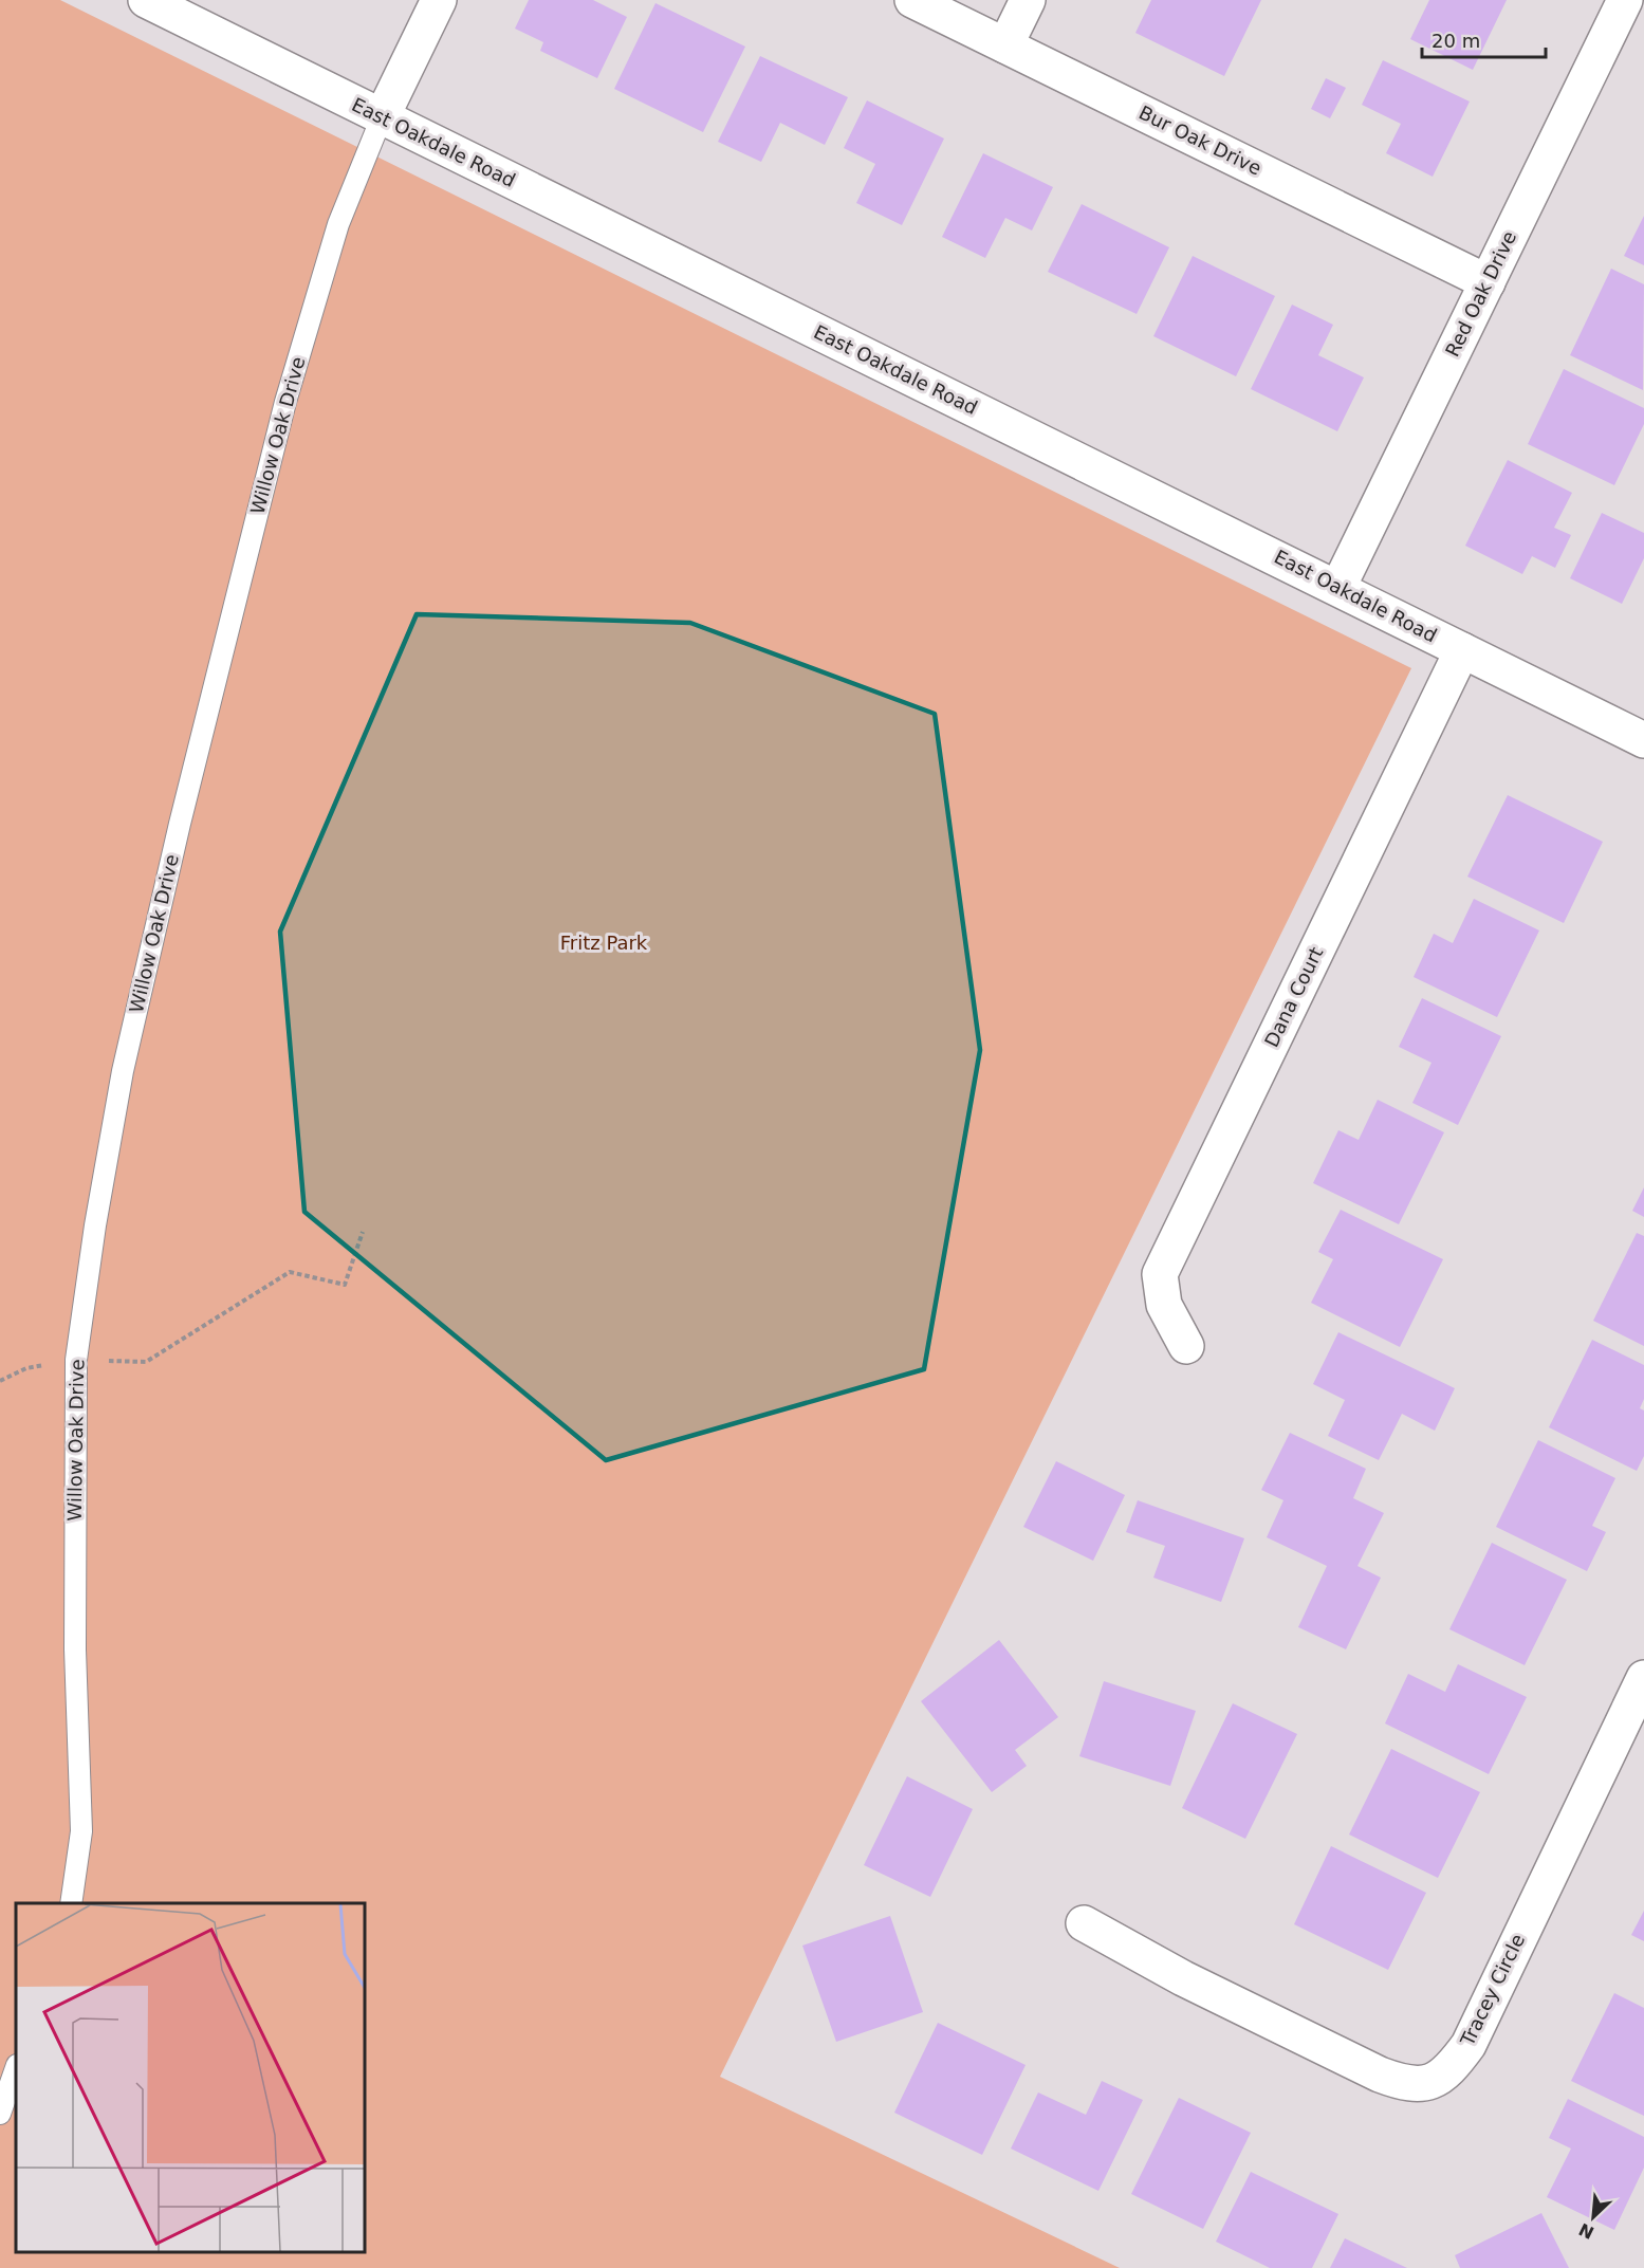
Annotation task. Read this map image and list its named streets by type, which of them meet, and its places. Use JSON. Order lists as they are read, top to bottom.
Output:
{
  "streets": {
    "street": [
      "Bur Oak Drive",
      "East Oakdale Road",
      "Red Oak Drive",
      "Willow Oak Drive",
      "Dana Court",
      "Tracey Circle"
    ]
  },
  "crossings": [
    ["Bur Oak Drive", "Red Oak Drive"],
    ["East Oakdale Road", "Red Oak Drive"],
    ["East Oakdale Road", "Willow Oak Drive"],
    ["East Oakdale Road", "Dana Court"]
  ],
  "parks": ["Fritz Park"],
  "scale_bar": "20 m",
  "north": "bottom left"
}
